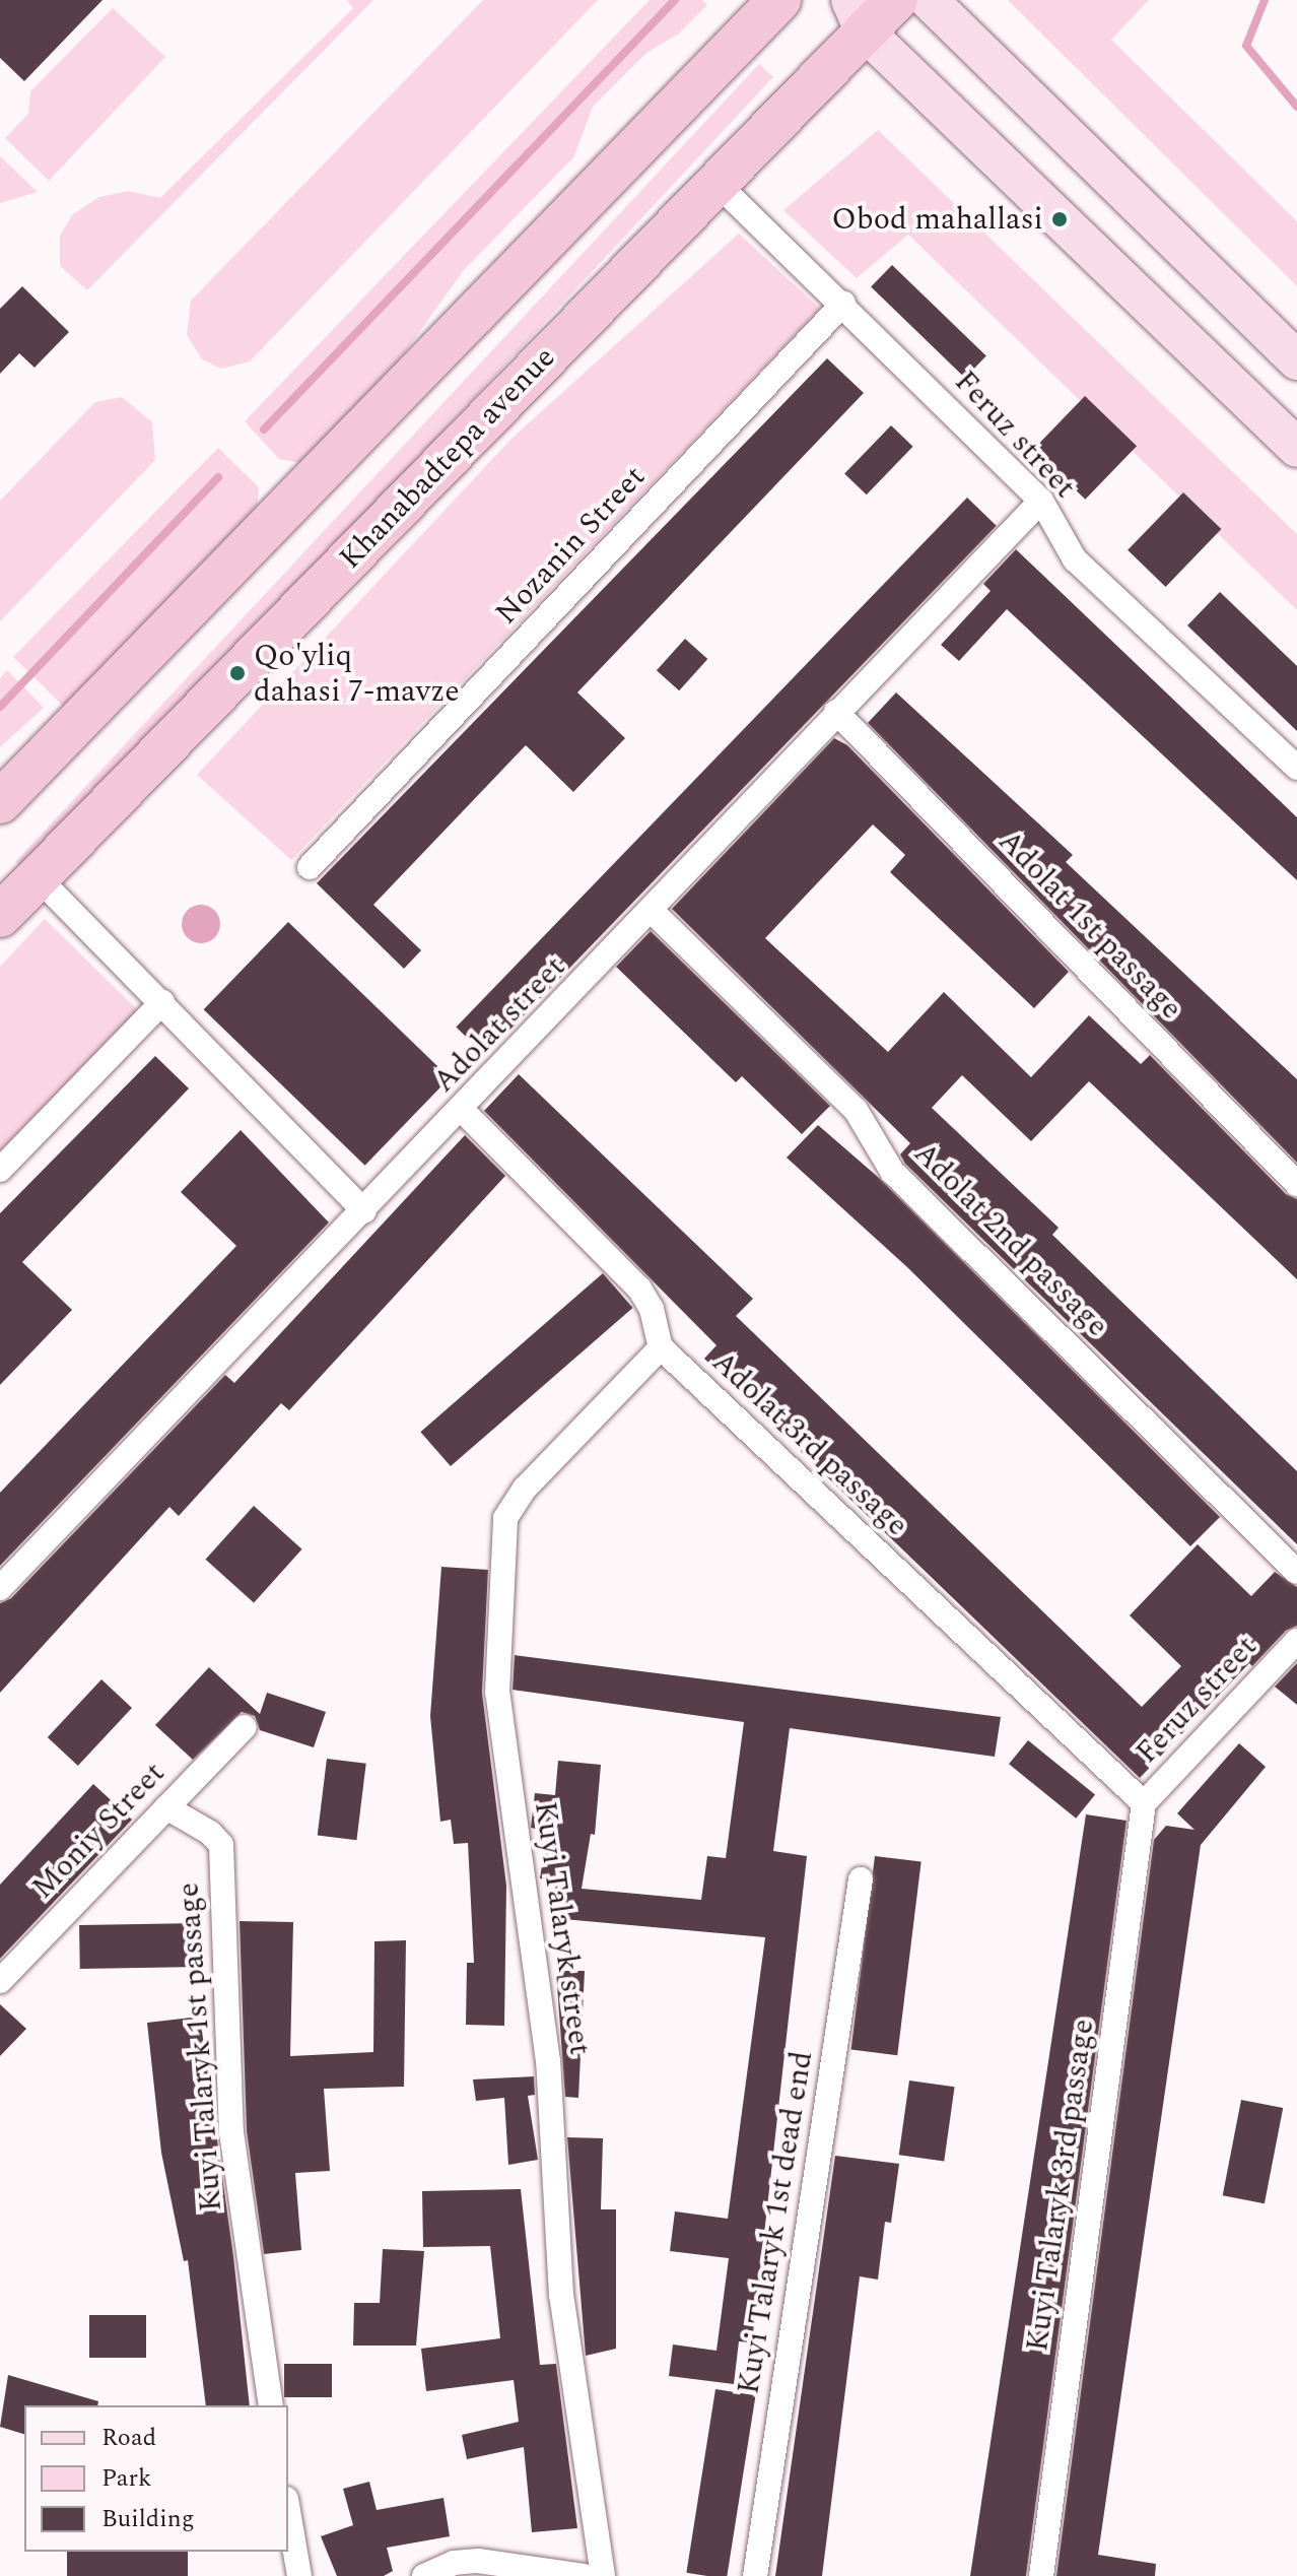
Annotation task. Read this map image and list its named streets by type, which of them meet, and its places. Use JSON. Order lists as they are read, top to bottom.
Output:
{
  "streets": {
    "highway": ["Khanabadtepa avenue"],
    "street": [
      "Feruz street",
      "Nozanin Street",
      "Adolat 1st passage",
      "Adolat street",
      "Adolat 2nd passage",
      "Adolat 3rd passage",
      "Moniy Street",
      "Kuyi Talaryk street",
      "Kuyi Talaryk 1st passage",
      "Kuyi Talaryk 3rd passage",
      "Kuyi Talaryk 1st dead end"
    ]
  },
  "crossings": [
    ["Feruz street", "Khanabadtepa avenue"],
    ["Feruz street", "Nozanin Street"],
    ["Feruz street", "Adolat street"],
    ["Feruz street", "Adolat 3rd passage"],
    ["Feruz street", "Kuyi Talaryk 3rd passage"],
    ["Adolat 1st passage", "Adolat street"],
    ["Adolat street", "Adolat 2nd passage"],
    ["Adolat 3rd passage", "Kuyi Talaryk street"],
    ["Adolat 3rd passage", "Kuyi Talaryk 3rd passage"],
    ["Moniy Street", "Kuyi Talaryk 1st passage"]
  ],
  "places": ["Obod mahallasi", "Qo'yliq dahasi 7-mavze"],
  "legend": ["Road", "Park", "Building"]
}
